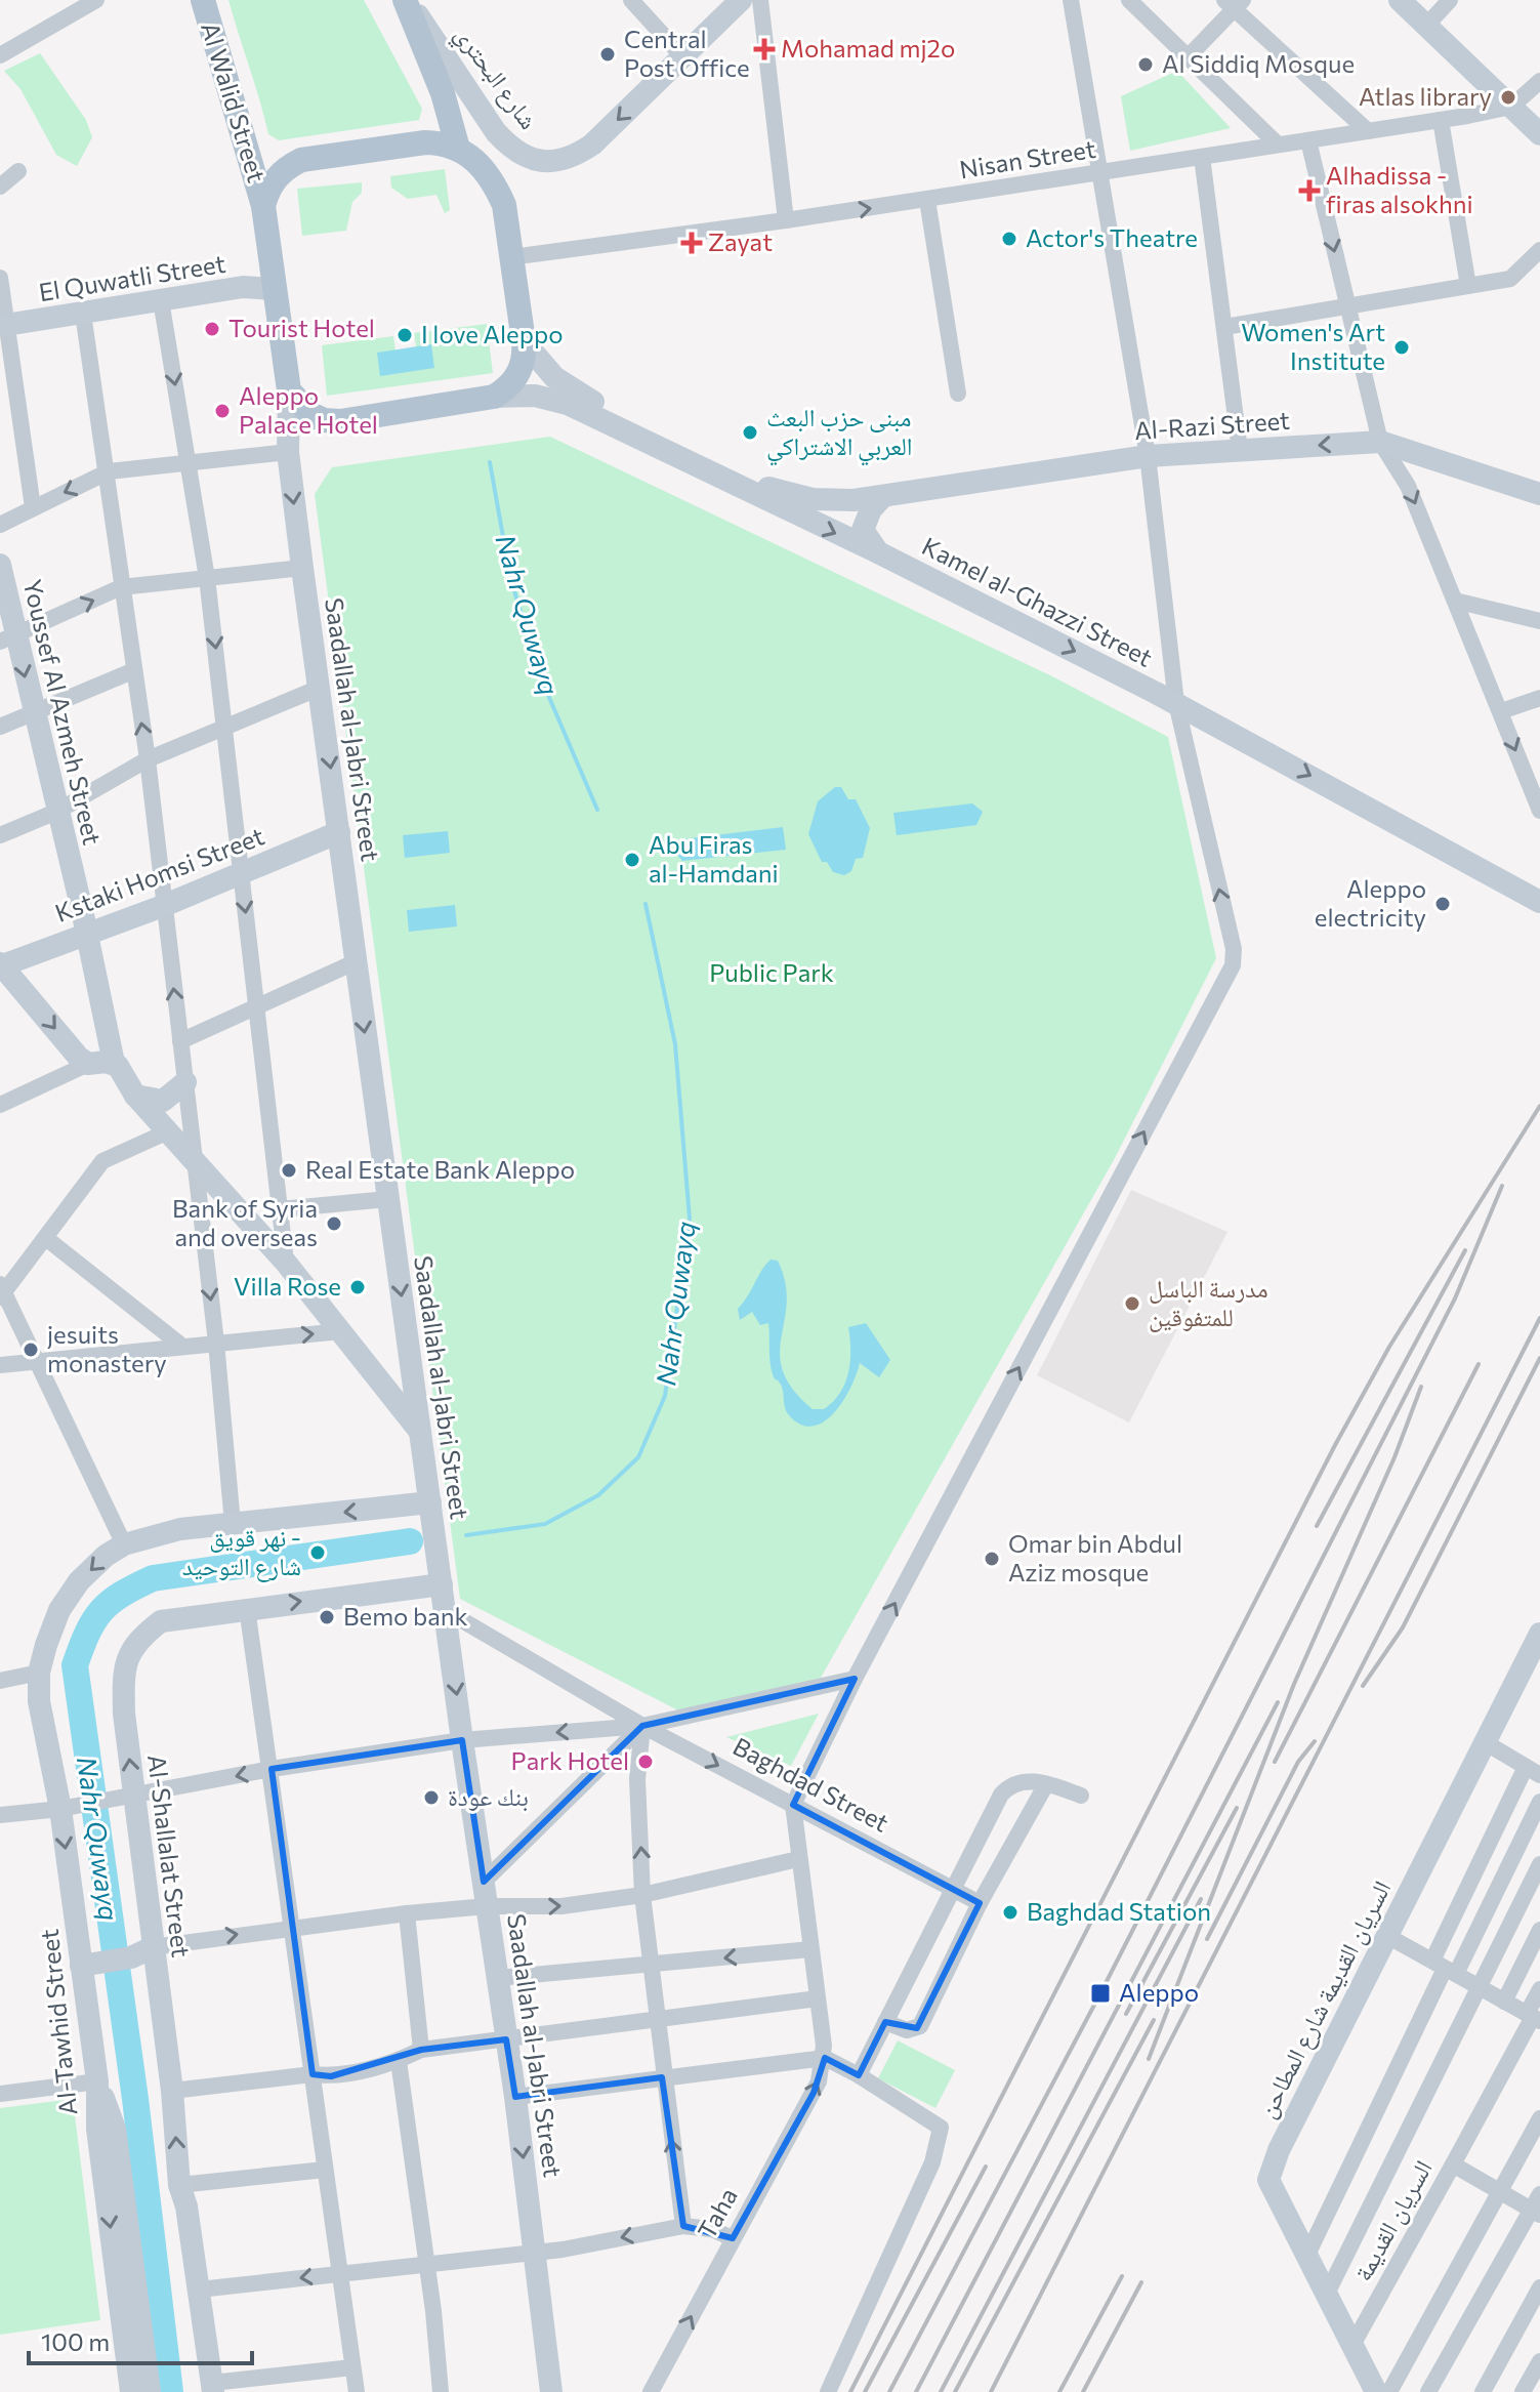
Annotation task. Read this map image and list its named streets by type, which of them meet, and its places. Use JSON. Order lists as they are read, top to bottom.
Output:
{
  "streets": {
    "main road": [
      "شارع البحتري",
      "Al Walid Street",
      "El Quwatli Street",
      "Al-Razi Street",
      "Kamel al-Ghazzi Street",
      "Youssef Al Azmeh Street",
      "Saadallah al-Jabri Street",
      "Kstaki Homsi Street",
      "Al-Shallalat Street",
      "السريان القديمة شارع المطاحن",
      "Al-Tawhid Street"
    ],
    "street": [
      "Nisan Street",
      "Baghdad Street",
      "Taha",
      "السريان القديمة"
    ]
  },
  "crossings": [
    ["Al Walid Street", "Nisan Street"],
    ["Al Walid Street", "El Quwatli Street"],
    ["Al Walid Street", "Kamel al-Ghazzi Street"],
    ["Al Walid Street", "Saadallah al-Jabri Street"],
    ["Nisan Street", "El Quwatli Street"],
    ["Nisan Street", "Kamel al-Ghazzi Street"],
    ["Nisan Street", "Saadallah al-Jabri Street"],
    ["El Quwatli Street", "Kamel al-Ghazzi Street"],
    ["El Quwatli Street", "Saadallah al-Jabri Street"],
    ["Kamel al-Ghazzi Street", "Saadallah al-Jabri Street"],
    ["Youssef Al Azmeh Street", "Kstaki Homsi Street"],
    ["Saadallah al-Jabri Street", "Kstaki Homsi Street"],
    ["Saadallah al-Jabri Street", "Baghdad Street"],
    ["Saadallah al-Jabri Street", "Al-Shallalat Street"],
    ["Saadallah al-Jabri Street", "Al-Tawhid Street"],
    ["السريان القديمة شارع المطاحن", "السريان القديمة"]
  ],
  "one_way": ["Saadallah al-Jabri Street", "Taha"],
  "water": ["Nahr Quwayq"],
  "parks": ["Public Park"],
  "places": {
    "health": ["Mohamad mj2o", "Alhadissa - firas alsokhni", "Zayat"],
    "other": [
      "Central Post Office",
      "Al Siddiq Mosque",
      "Atlas library",
      "Actor's Theatre",
      "Tourist Hotel",
      "I love Aleppo",
      "Women's Art Institute",
      "Aleppo Palace Hotel",
      "مبنى حزب البعث العربي الاشتراكي",
      "Abu Firas al-Hamdani",
      "Aleppo electricity",
      "Real Estate Bank Aleppo",
      "Bank of Syria and overseas",
      "Villa Rose",
      "مدرسة الباسل للمتفوقين",
      "jesuits monastery",
      "نهر قويق - شارع التوحيد",
      "Omar bin Abdul Aziz mosque",
      "Bemo bank",
      "Park Hotel",
      "بنك عودة",
      "Baghdad Station"
    ],
    "transit": ["Aleppo"]
  },
  "scale_bar": "100 m"
}
